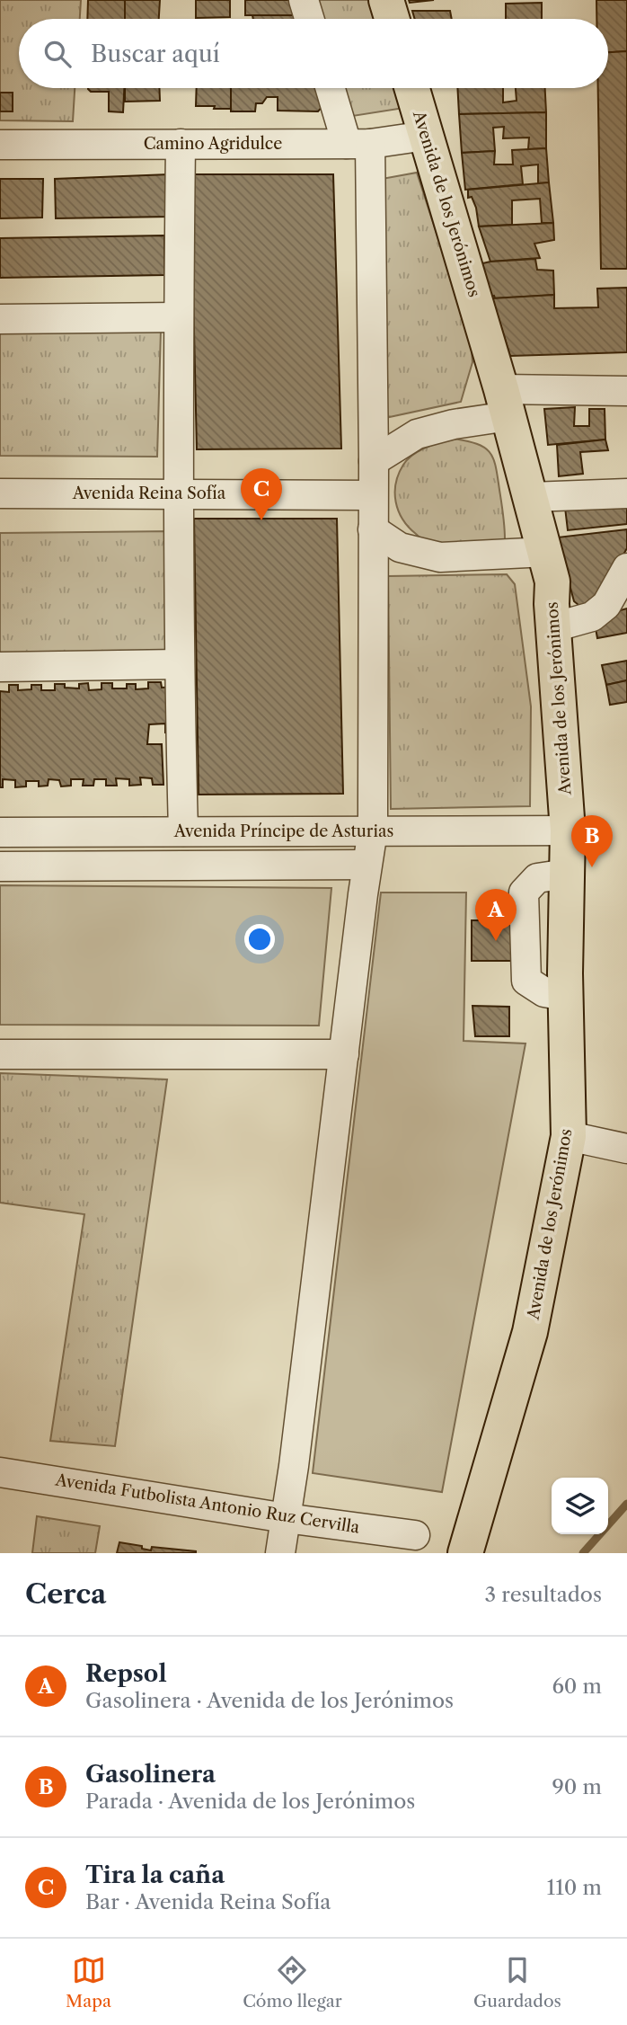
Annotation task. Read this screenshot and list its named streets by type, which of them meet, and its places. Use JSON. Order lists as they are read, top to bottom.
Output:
{
  "streets": {
    "main road": ["Avenida de los Jerónimos"],
    "street": [
      "Camino Agridulce",
      "Avenida Reina Sofía",
      "Avenida Príncipe de Asturias",
      "Avenida Futbolista Antonio Ruz Cervilla"
    ]
  },
  "crossings": [
    ["Camino Agridulce", "Avenida de los Jerónimos"],
    ["Avenida de los Jerónimos", "Avenida Príncipe de Asturias"]
  ],
  "page": {
    "search": "Buscar aquí",
    "pins": ["C", "B", "A"],
    "heading": ["Cerca", "3 resultados"],
    "list": [
      {
        "mark": "A",
        "name": "Repsol",
        "note": "Gasolinera · Avenida de los Jerónimos",
        "value": "60 m"
      },
      {
        "mark": "B",
        "name": "Gasolinera",
        "note": "Parada · Avenida de los Jerónimos",
        "value": "90 m"
      },
      {
        "mark": "C",
        "name": "Tira la caña",
        "note": "Bar · Avenida Reina Sofía",
        "value": "110 m"
      }
    ],
    "nav": ["Mapa", "Cómo llegar", "Guardados"]
  }
}
